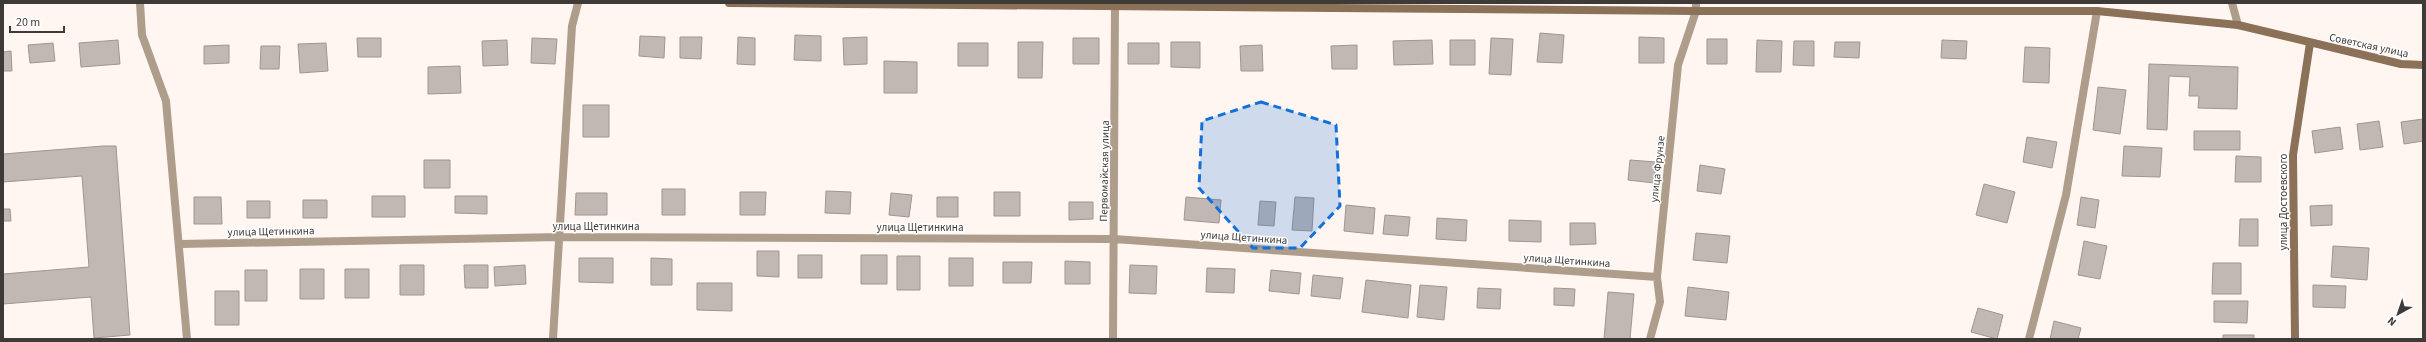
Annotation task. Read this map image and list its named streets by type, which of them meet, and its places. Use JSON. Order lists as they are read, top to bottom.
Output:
{
  "streets": {
    "main road": ["Советская улица", "улица Достоевского"],
    "street": ["улица Фрунзе", "Первомайская улица", "улица Щетинкина"]
  },
  "crossings": [
    ["Советская улица", "улица Фрунзе"],
    ["Советская улица", "Первомайская улица"],
    ["Советская улица", "улица Достоевского"],
    ["улица Фрунзе", "улица Щетинкина"],
    ["Первомайская улица", "улица Щетинкина"]
  ],
  "scale_bar": "20 m",
  "north": "bottom left"
}
